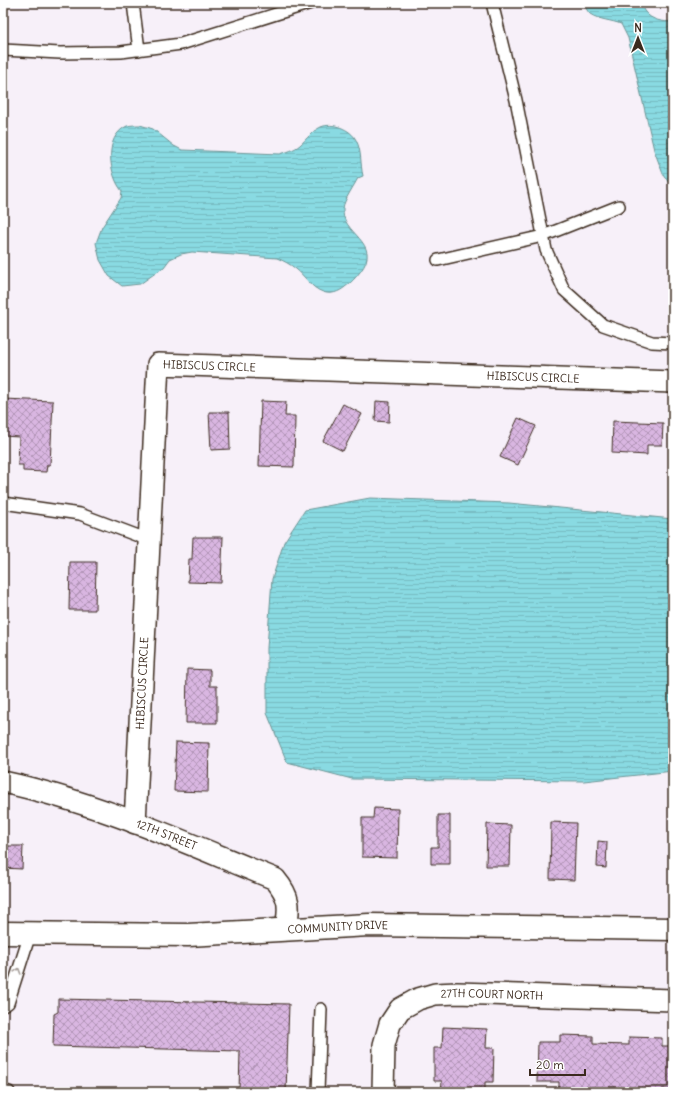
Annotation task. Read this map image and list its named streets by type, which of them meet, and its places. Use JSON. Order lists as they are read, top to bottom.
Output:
{
  "streets": {
    "street": [
      "HIBISCUS CIRCLE",
      "12TH STREET",
      "COMMUNITY DRIVE",
      "27TH COURT NORTH"
    ]
  },
  "crossings": [
    ["HIBISCUS CIRCLE", "12TH STREET"],
    ["12TH STREET", "COMMUNITY DRIVE"]
  ],
  "scale_bar": "20 m",
  "north": "top"
}
